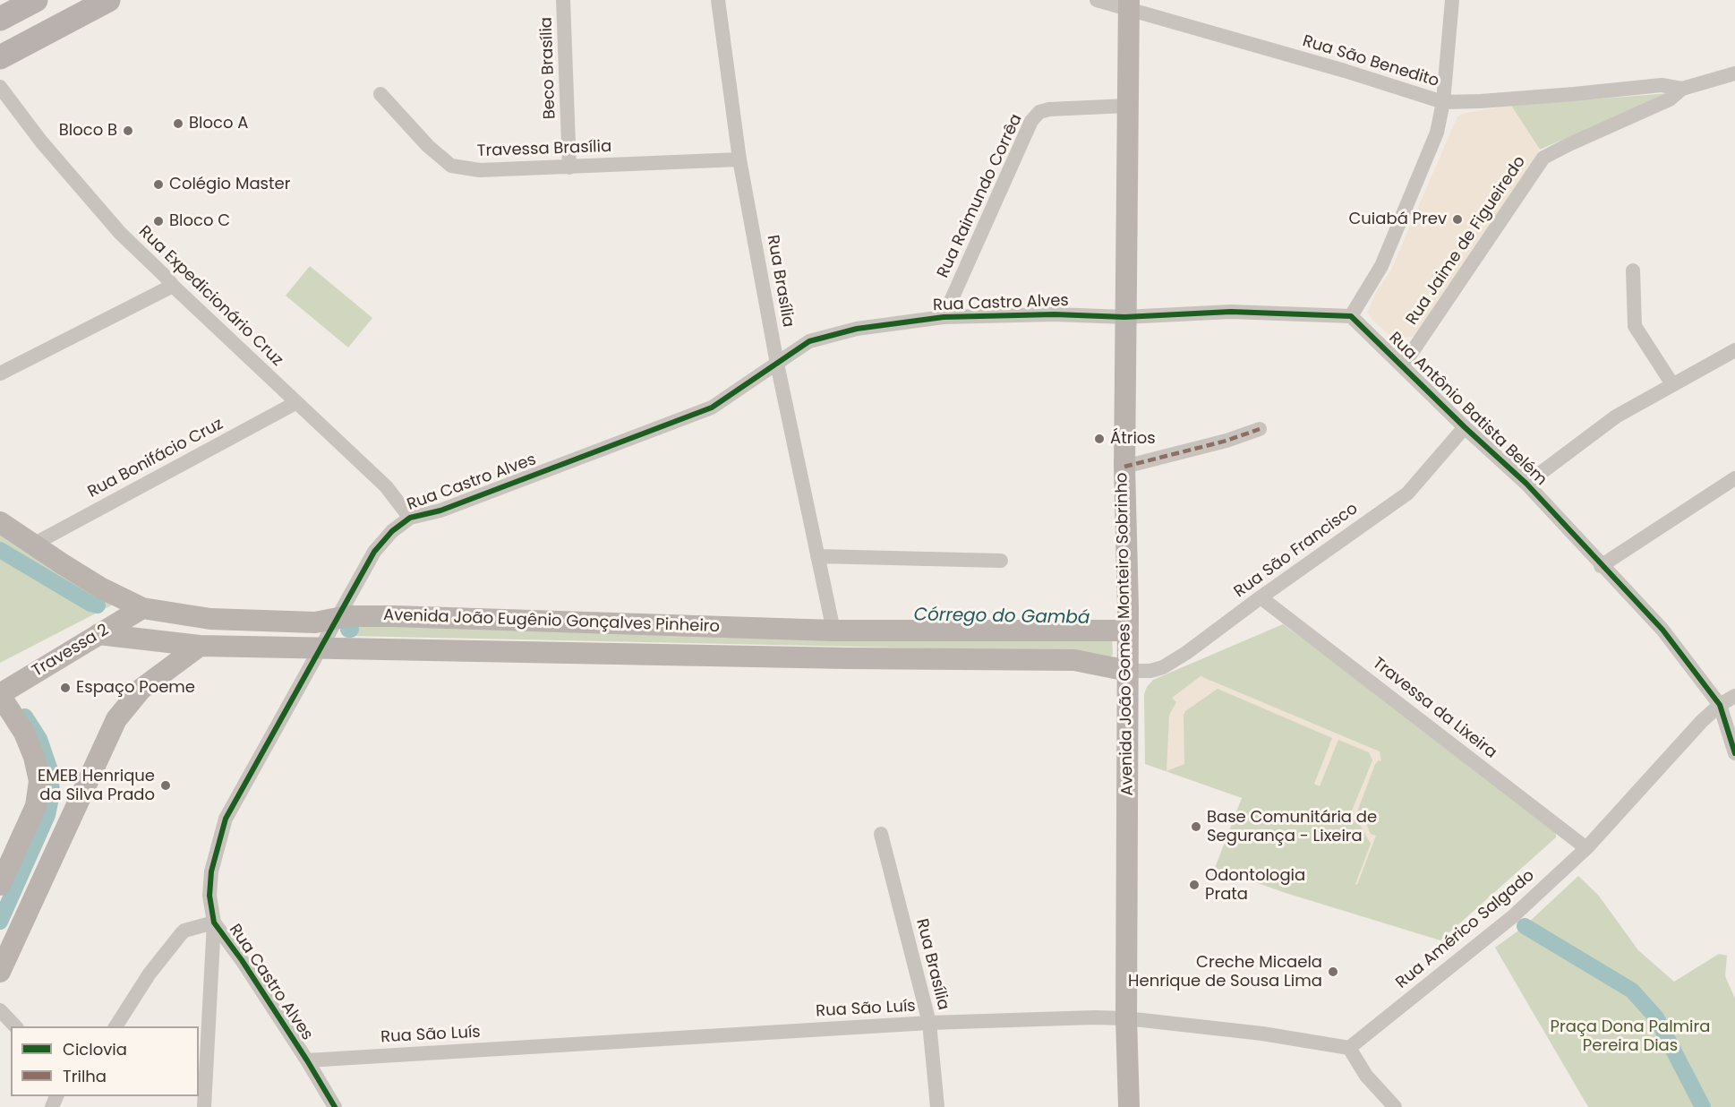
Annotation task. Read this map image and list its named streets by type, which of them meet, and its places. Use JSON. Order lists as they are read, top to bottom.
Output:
{
  "streets": {
    "street": [
      "Rua São Benedito",
      "Beco Brasília",
      "Travessa Brasília",
      "Rua Raimundo Corrêa",
      "Rua Jaime de Figueiredo",
      "Rua Brasília",
      "Rua Expedicionário Cruz",
      "Rua Castro Alves",
      "Rua Antônio Batista Belém",
      "Rua Bonifácio Cruz",
      "Rua São Francisco",
      "Avenida João Eugênio Gonçalves Pinheiro",
      "Avenida João Gomes Monteiro Sobrinho",
      "Travessa 2",
      "Travessa da Lixeira",
      "Rua Américo Salgado",
      "Rua São Luís"
    ]
  },
  "crossings": [
    ["Rua São Benedito", "Rua Jaime de Figueiredo"],
    ["Rua São Benedito", "Avenida João Gomes Monteiro Sobrinho"],
    ["Beco Brasília", "Travessa Brasília"],
    ["Travessa Brasília", "Rua Brasília"],
    ["Rua Raimundo Corrêa", "Rua Castro Alves"],
    ["Rua Raimundo Corrêa", "Avenida João Gomes Monteiro Sobrinho"],
    ["Rua Jaime de Figueiredo", "Rua Antônio Batista Belém"],
    ["Rua Brasília", "Rua Castro Alves"],
    ["Rua Brasília", "Avenida João Eugênio Gonçalves Pinheiro"],
    ["Rua Brasília", "Rua São Luís"],
    ["Rua Expedicionário Cruz", "Rua Castro Alves"],
    ["Rua Expedicionário Cruz", "Rua Bonifácio Cruz"],
    ["Rua Castro Alves", "Avenida João Eugênio Gonçalves Pinheiro"],
    ["Rua Castro Alves", "Avenida João Gomes Monteiro Sobrinho"],
    ["Rua Castro Alves", "Rua São Luís"],
    ["Rua Antônio Batista Belém", "Rua São Francisco"],
    ["Rua Antônio Batista Belém", "Rua Américo Salgado"],
    ["Rua Bonifácio Cruz", "Avenida João Eugênio Gonçalves Pinheiro"],
    ["Rua São Francisco", "Avenida João Eugênio Gonçalves Pinheiro"],
    ["Rua São Francisco", "Avenida João Gomes Monteiro Sobrinho"],
    ["Rua São Francisco", "Travessa da Lixeira"],
    ["Avenida João Eugênio Gonçalves Pinheiro", "Avenida João Gomes Monteiro Sobrinho"],
    ["Avenida João Eugênio Gonçalves Pinheiro", "Travessa 2"],
    ["Avenida João Gomes Monteiro Sobrinho", "Rua São Luís"],
    ["Travessa da Lixeira", "Rua Américo Salgado"],
    ["Rua Américo Salgado", "Rua São Luís"]
  ],
  "water": ["Córrego do Gambá"],
  "parks": ["Praça Dona Palmira Pereira Dias"],
  "places": [
    "Bloco A",
    "Bloco B",
    "Colégio Master",
    "Cuiabá Prev",
    "Bloco C",
    "Átrios",
    "Espaço Poeme",
    "EMEB Henrique da Silva Prado",
    "Base Comunitária de Segurança - Lixeira",
    "Odontologia Prata",
    "Creche Micaela Henrique de Sousa Lima"
  ],
  "legend": ["Ciclovia", "Trilha"]
}
